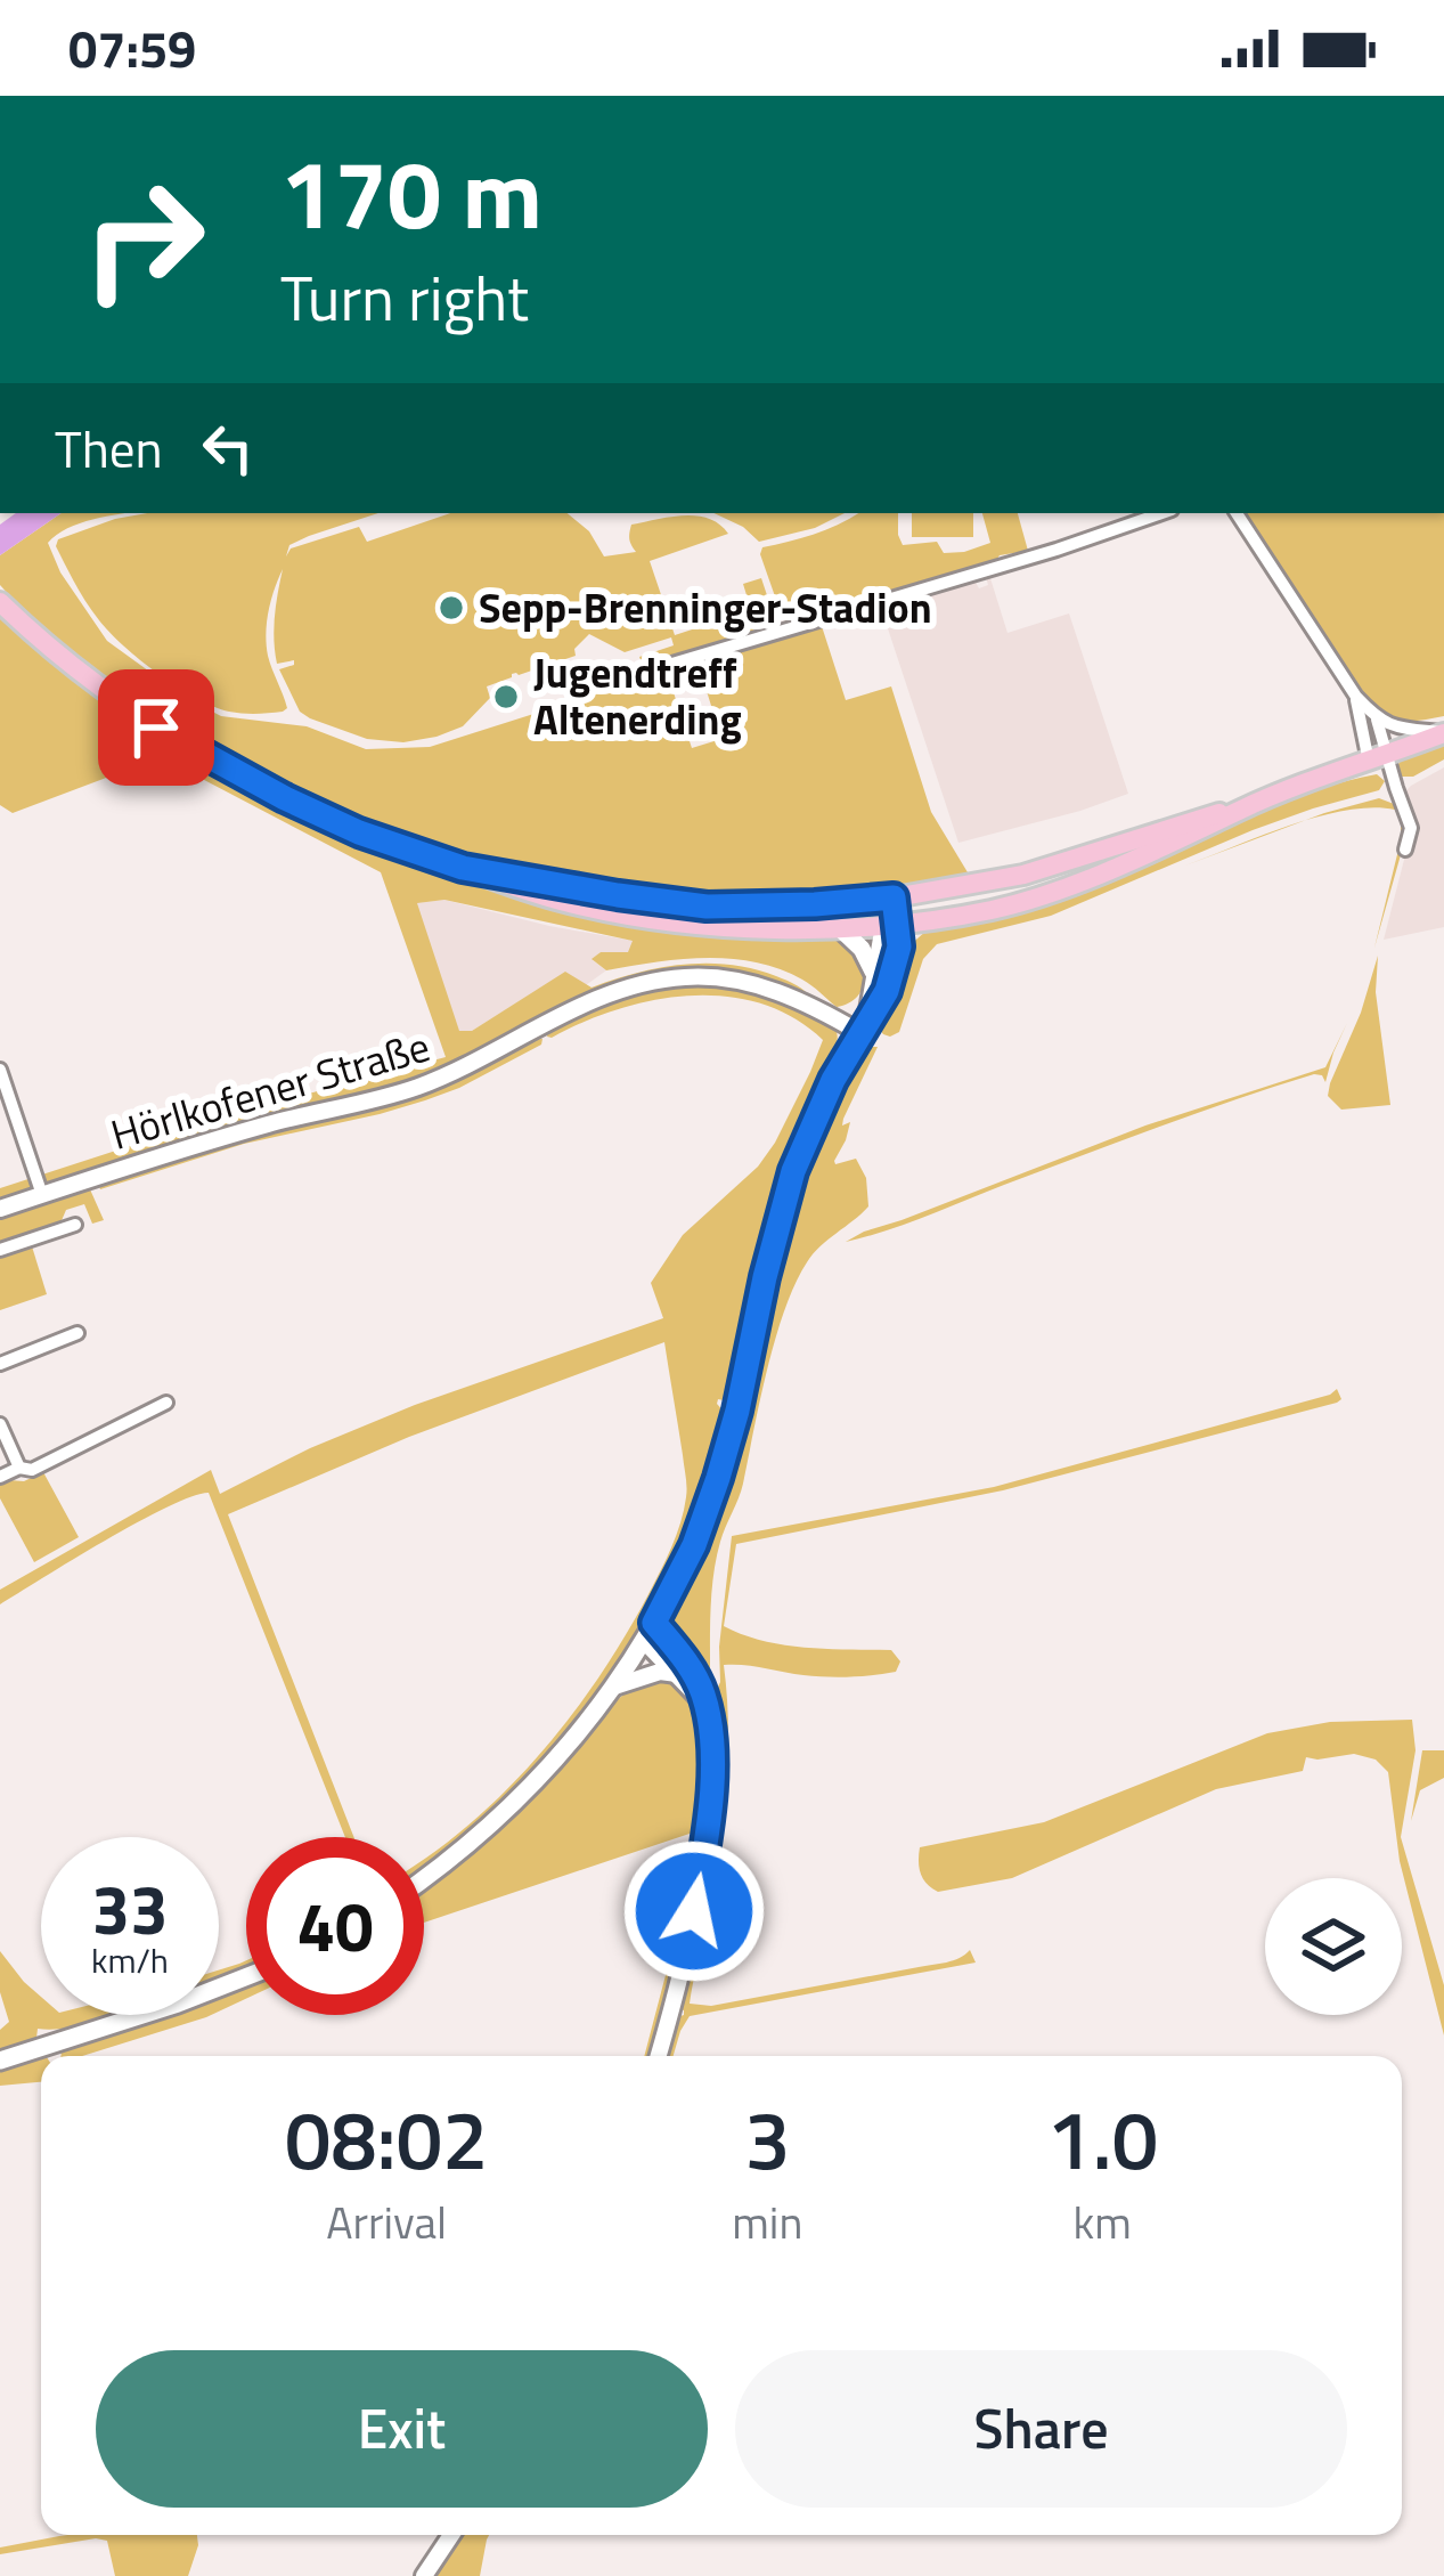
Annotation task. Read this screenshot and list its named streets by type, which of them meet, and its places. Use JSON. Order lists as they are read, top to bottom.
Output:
{
  "streets": {
    "street": ["Hörlkofener Straße"]
  },
  "places": ["Sepp-Brenninger-Stadion", "Jugendtreff Altenerding"],
  "page": {
    "status": "07:59",
    "turn": ["170 m", "Turn right"],
    "then": "Then",
    "speed": "33 km/h",
    "limit": "40",
    "eta": [
      "08:02",
      "Arrival",
      "3",
      "min",
      "1.0",
      "km"
    ],
    "buttons": ["Exit", "Share"]
  }
}
